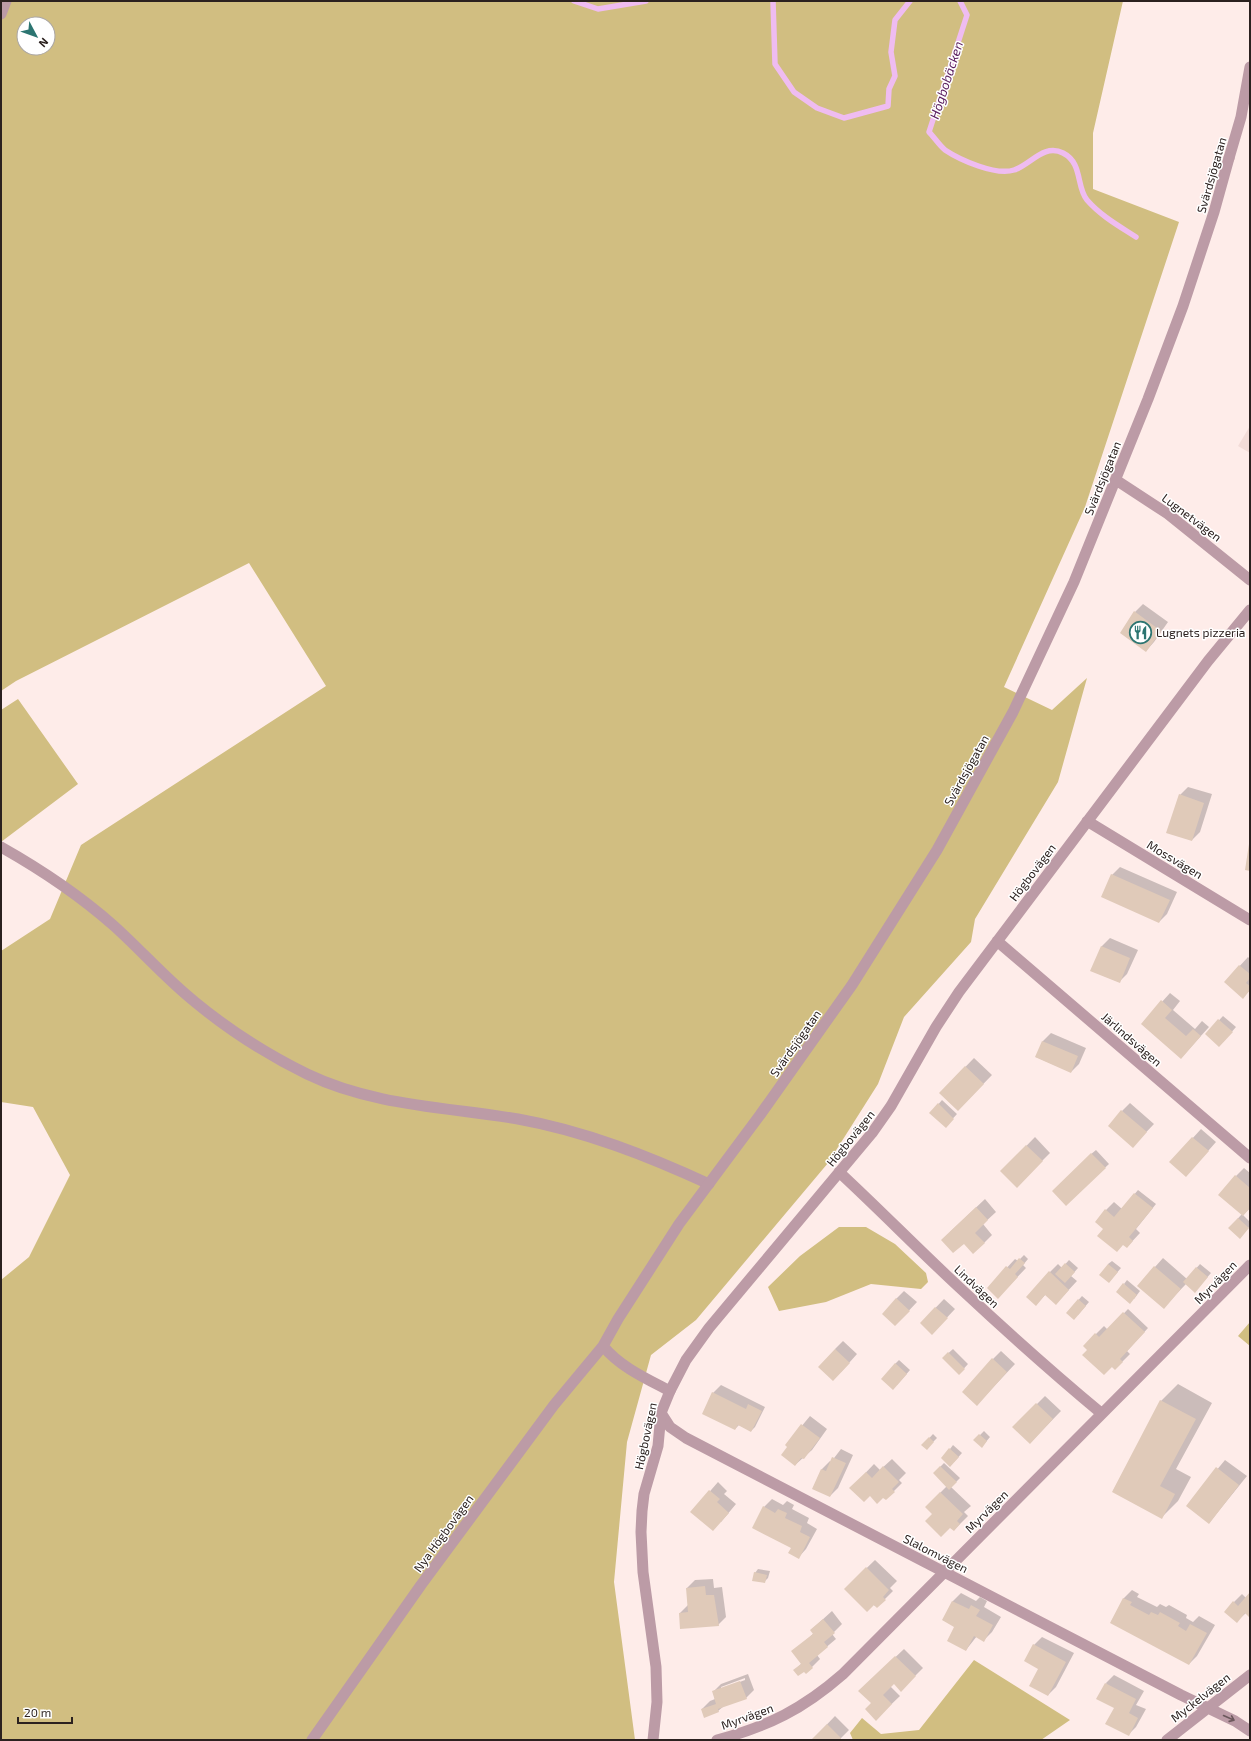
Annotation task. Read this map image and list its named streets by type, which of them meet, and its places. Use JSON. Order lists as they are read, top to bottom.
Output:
{
  "streets": {
    "street": [
      "Svärdsjögatan",
      "Lugnetvägen",
      "Mossvägen",
      "Högbovägen",
      "Järlindsvägen",
      "Myrvägen",
      "Lindvägen",
      "Nya Högbovägen",
      "Slalomvägen",
      "Myckelvägen"
    ]
  },
  "crossings": [
    ["Svärdsjögatan", "Lugnetvägen"],
    ["Svärdsjögatan", "Nya Högbovägen"],
    ["Mossvägen", "Högbovägen"],
    ["Högbovägen", "Järlindsvägen"],
    ["Högbovägen", "Lindvägen"],
    ["Högbovägen", "Slalomvägen"],
    ["Myrvägen", "Lindvägen"],
    ["Myrvägen", "Slalomvägen"],
    ["Slalomvägen", "Myckelvägen"]
  ],
  "water": ["Högbobäcken"],
  "places": {
    "restaurant": ["Lugnets pizzeria"]
  },
  "scale_bar": "20 m",
  "north": "bottom right"
}
